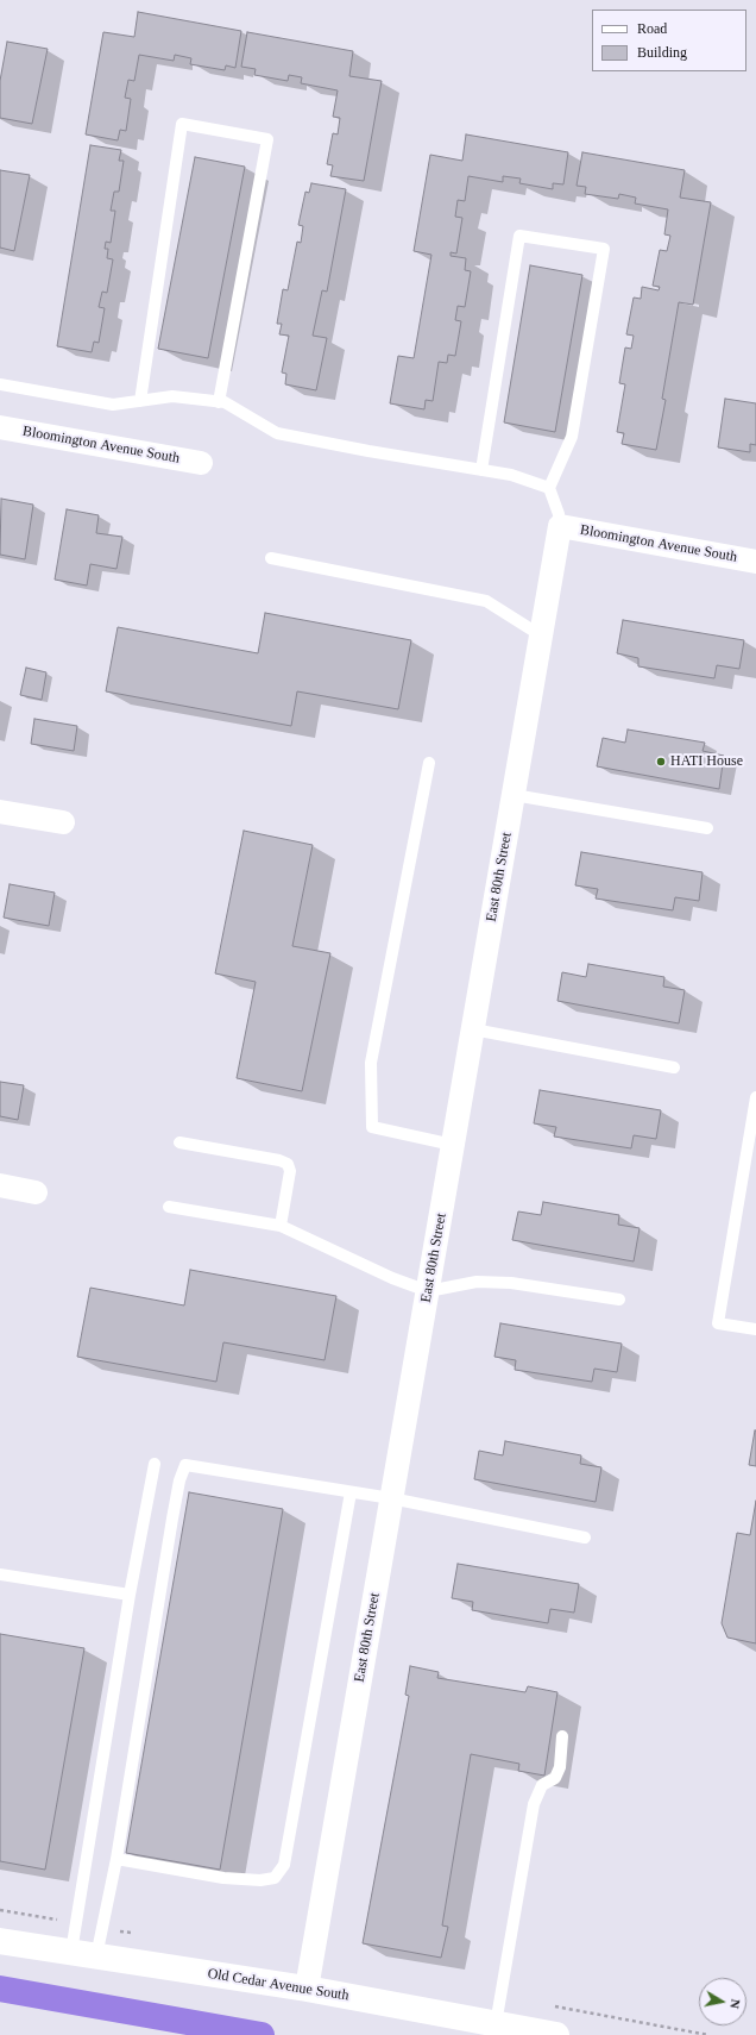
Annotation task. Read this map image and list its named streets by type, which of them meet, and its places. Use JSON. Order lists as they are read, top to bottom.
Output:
{
  "streets": {
    "street": ["Bloomington Avenue South", "East 80th Street", "Old Cedar Avenue South"]
  },
  "crossings": [
    ["Bloomington Avenue South", "East 80th Street"],
    ["East 80th Street", "Old Cedar Avenue South"]
  ],
  "places": ["HATI House"],
  "legend": ["Road", "Building"],
  "north": "right"
}
